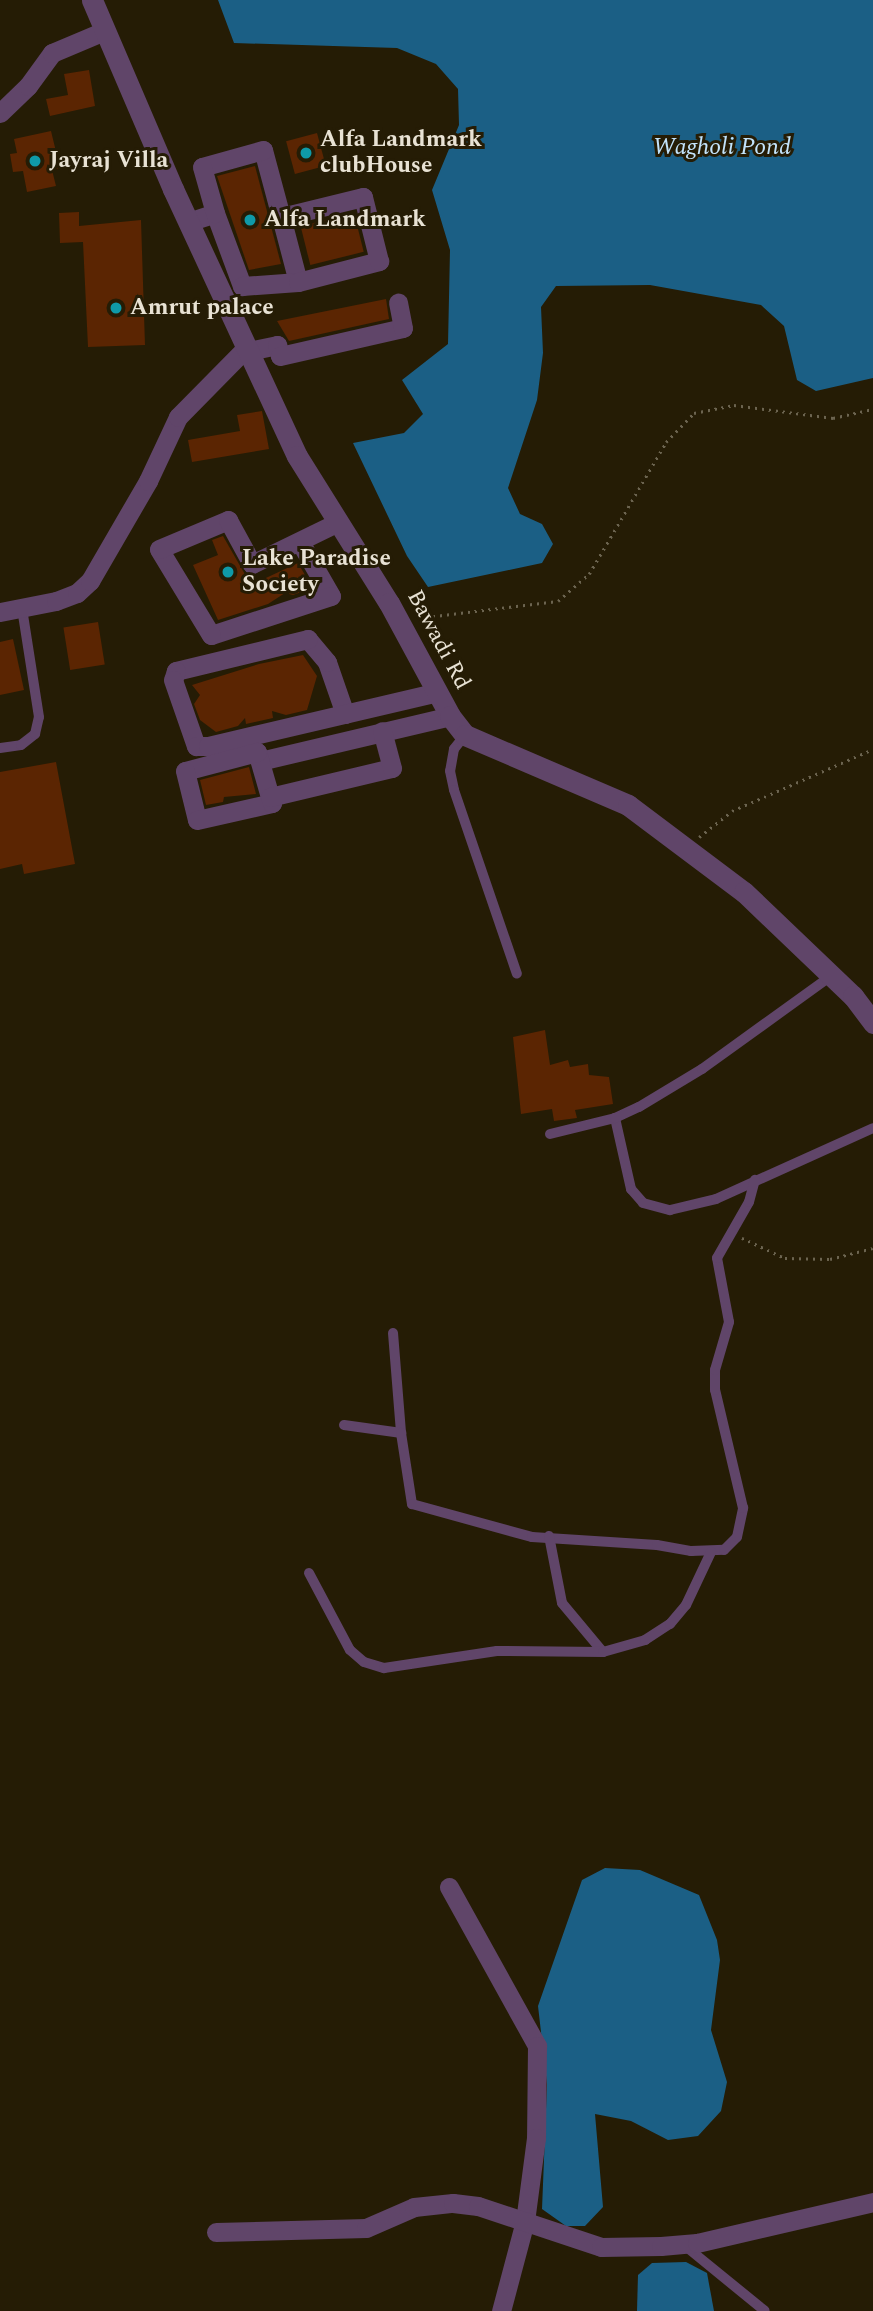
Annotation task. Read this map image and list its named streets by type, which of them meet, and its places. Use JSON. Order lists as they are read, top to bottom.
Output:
{
  "streets": {
    "street": ["Bawadi Rd"]
  },
  "water": ["Wagholi Pond"],
  "places": [
    "Alfa Landmark clubHouse",
    "Jayraj Villa",
    "Alfa Landmark",
    "Amrut palace",
    "Lake Paradise Society"
  ]
}
